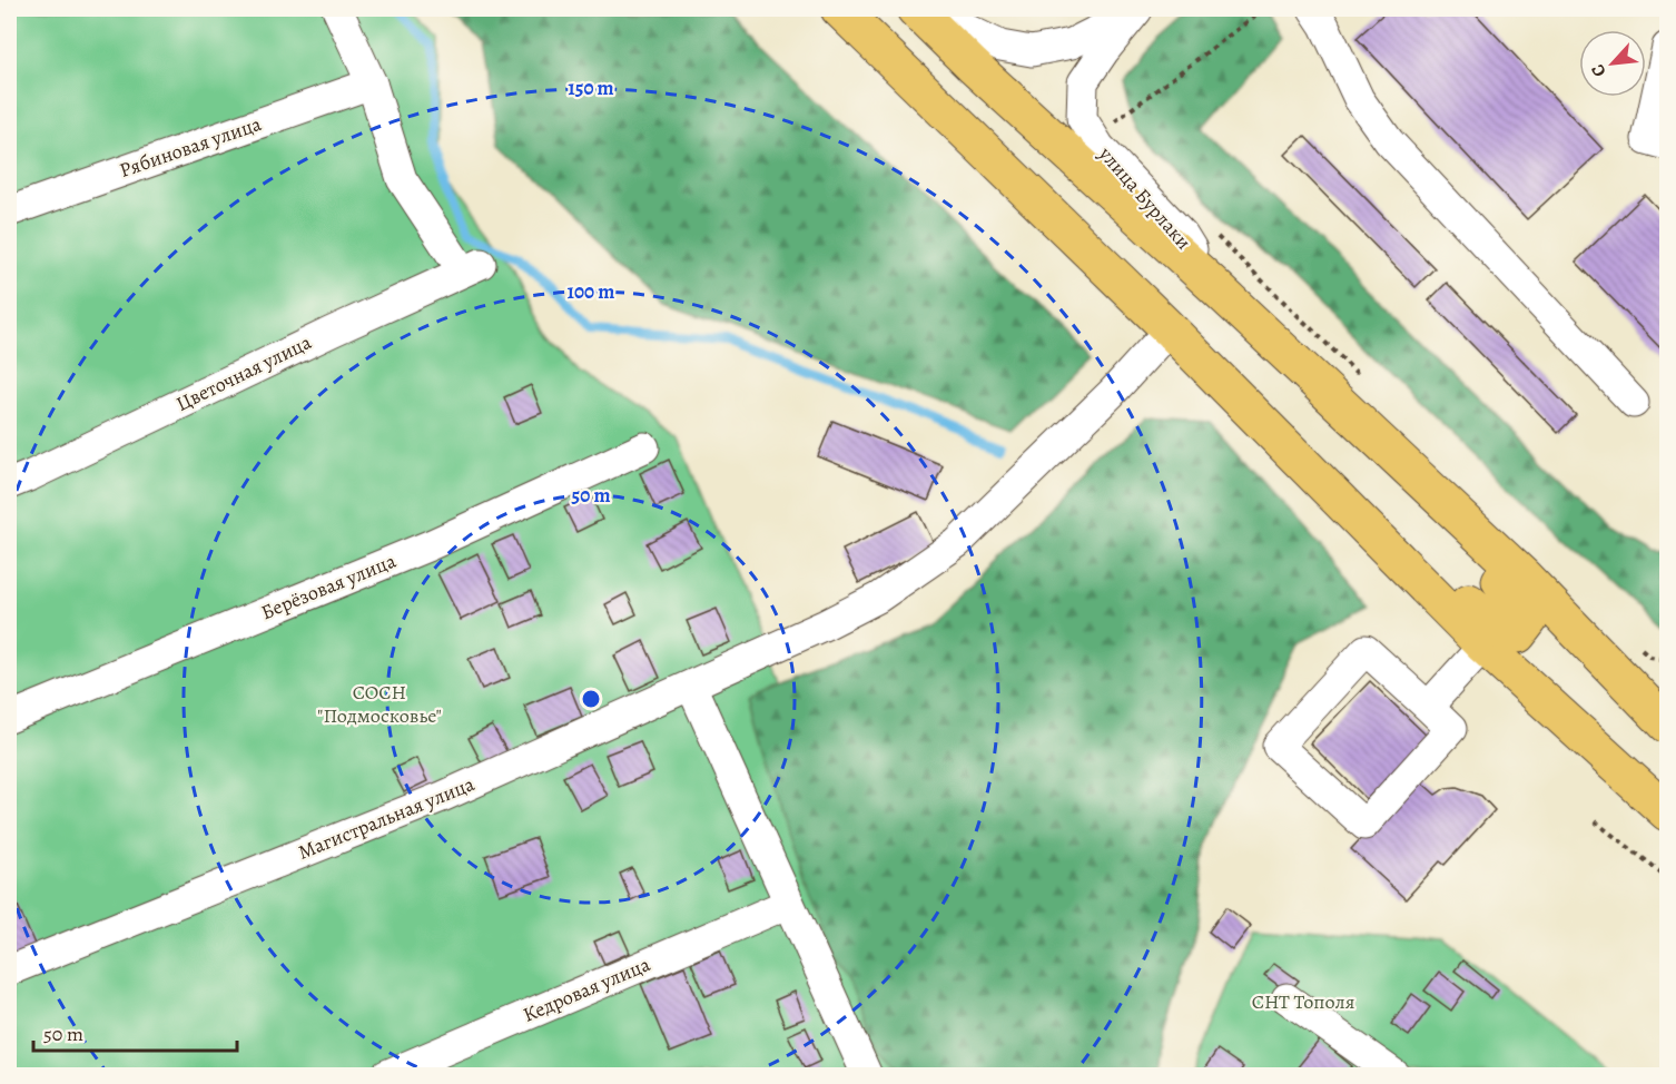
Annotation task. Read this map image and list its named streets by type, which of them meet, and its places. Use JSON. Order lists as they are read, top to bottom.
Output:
{
  "streets": {
    "street": [
      "Рябиновая улица",
      "улица Бурлаки",
      "Цветочная улица",
      "Берёзовая улица",
      "Магистральная улица",
      "Кедровая улица"
    ]
  },
  "crossings": [
    ["Рябиновая улица", "Цветочная улица"]
  ],
  "parks": ["СОСН \"Подмосковье\"", "СНТ Тополя"],
  "scale_bar": "50 m",
  "north": "bottom left",
  "rings": ["150 m", "100 m", "50 m"]
}
